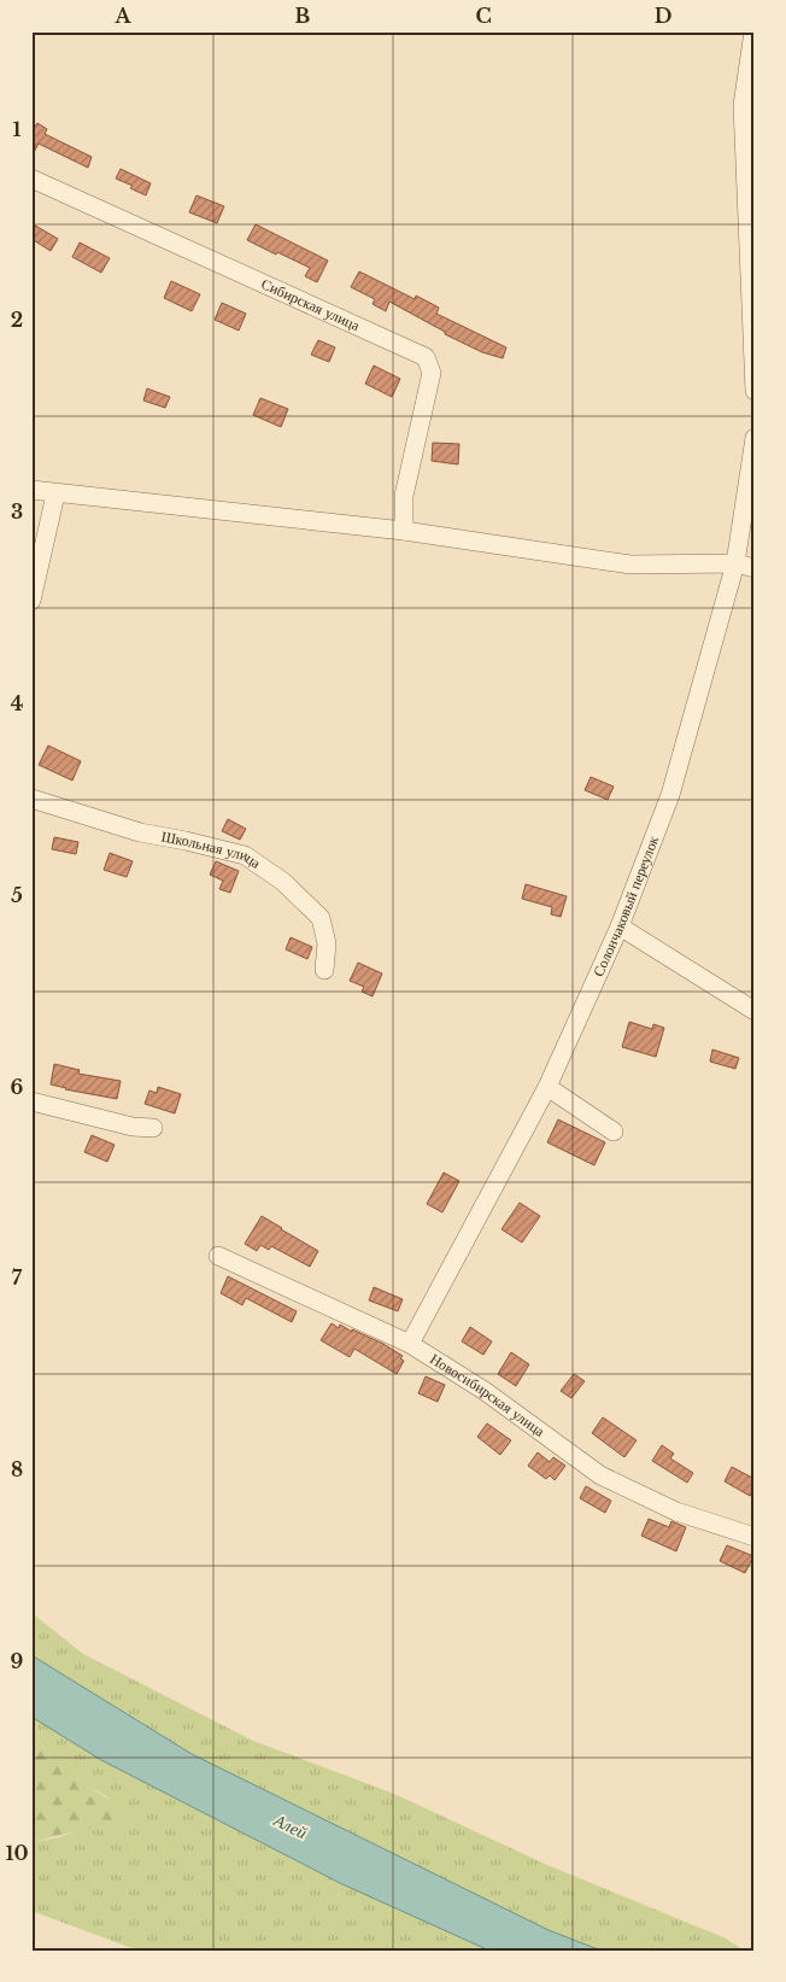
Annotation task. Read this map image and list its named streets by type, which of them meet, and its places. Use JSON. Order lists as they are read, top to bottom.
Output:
{
  "streets": {
    "street": [
      "Сибирская улица",
      "Школьная улица",
      "Солончаковый переулок",
      "Новосибирская улица"
    ]
  },
  "crossings": [
    ["Солончаковый переулок", "Новосибирская улица"]
  ],
  "water": ["Алей"],
  "grid": {
    "columns": [
      "A",
      "B",
      "C",
      "D"
    ],
    "rows": [
      "1",
      "2",
      "3",
      "4",
      "5",
      "6",
      "7",
      "8",
      "9",
      "10"
    ]
  }
}
